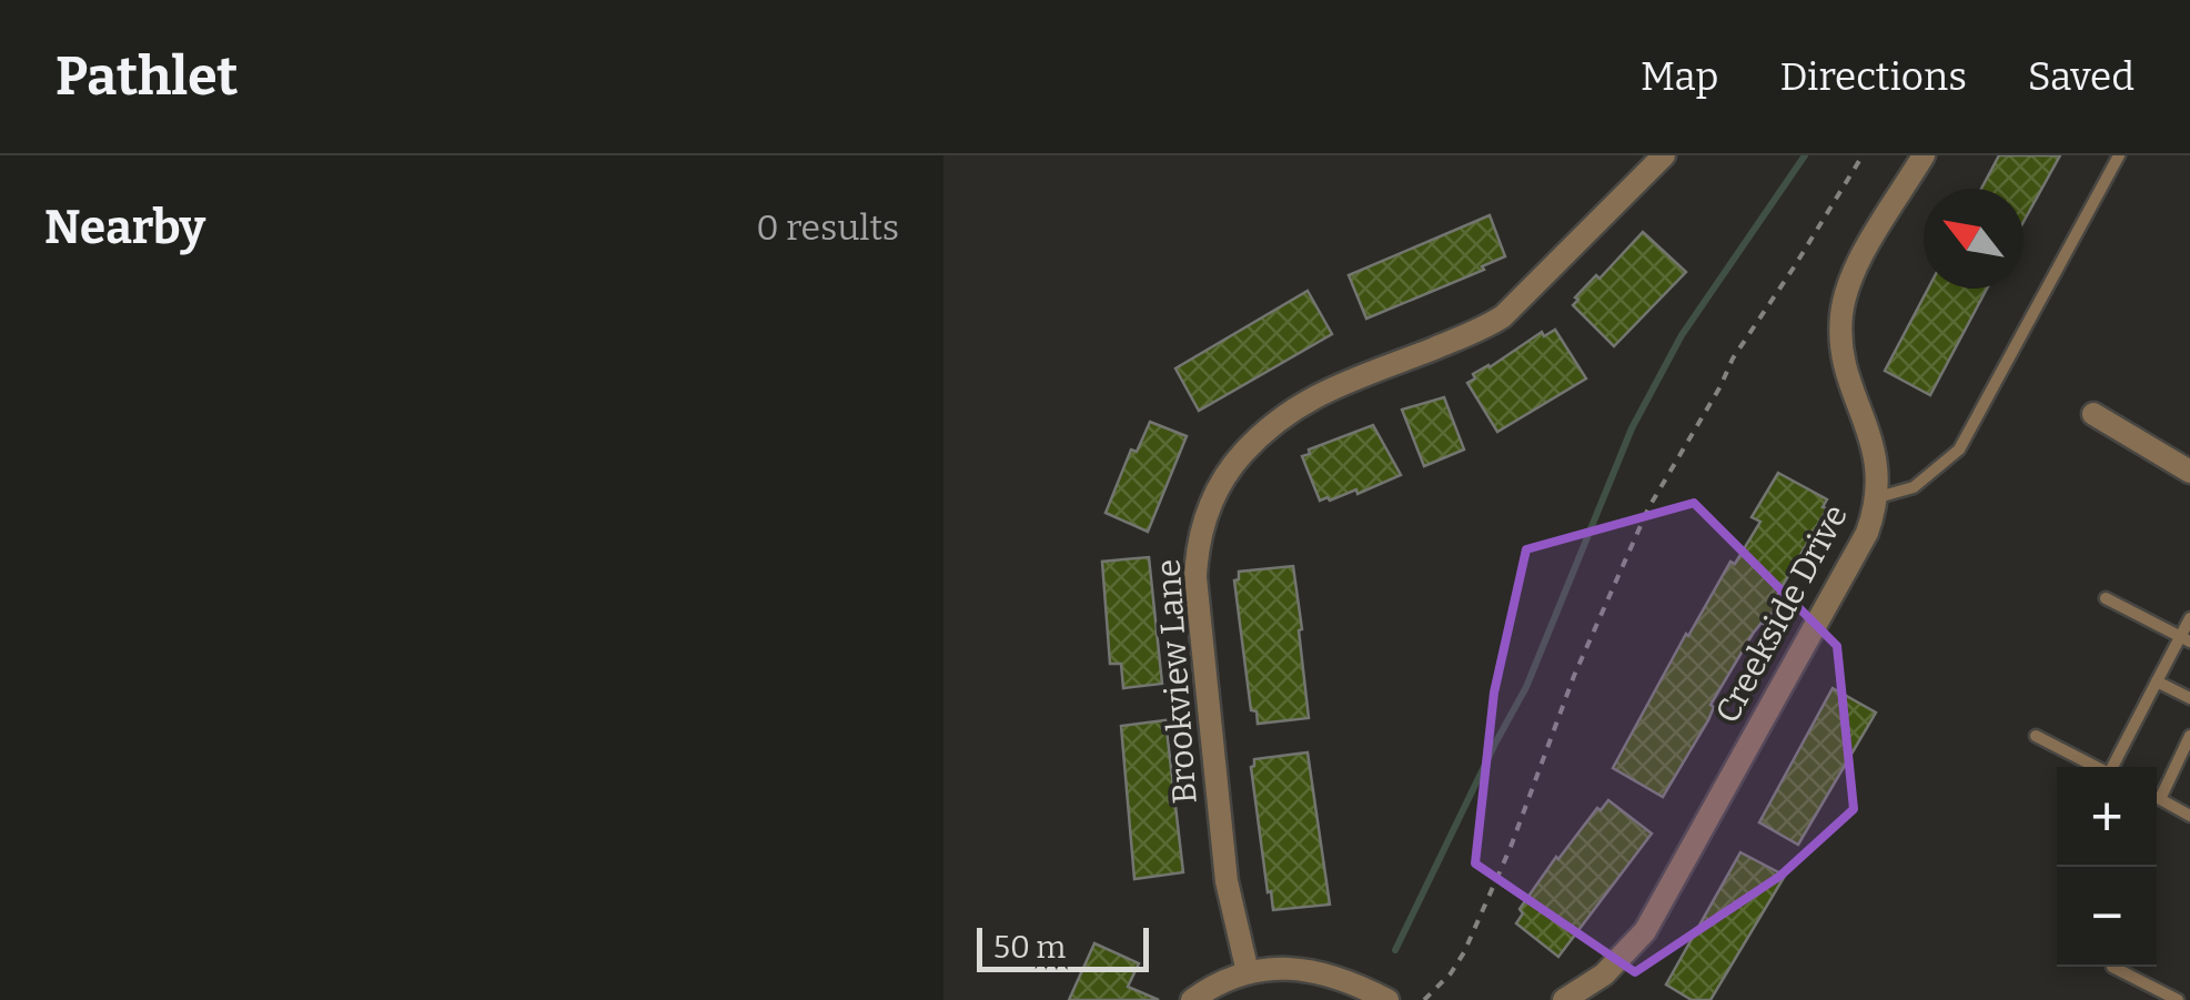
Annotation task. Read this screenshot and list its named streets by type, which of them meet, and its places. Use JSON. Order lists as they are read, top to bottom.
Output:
{
  "streets": {
    "street": ["Creekside Drive", "Brookview Lane"]
  },
  "scale_bar": "50 m",
  "north": "top left",
  "page": {
    "header": "Pathlet",
    "nav": ["Map", "Directions", "Saved"],
    "heading": ["Nearby", "0 results"],
    "map_buttons": ["+", "−"],
    "scale": "50 m"
  }
}
